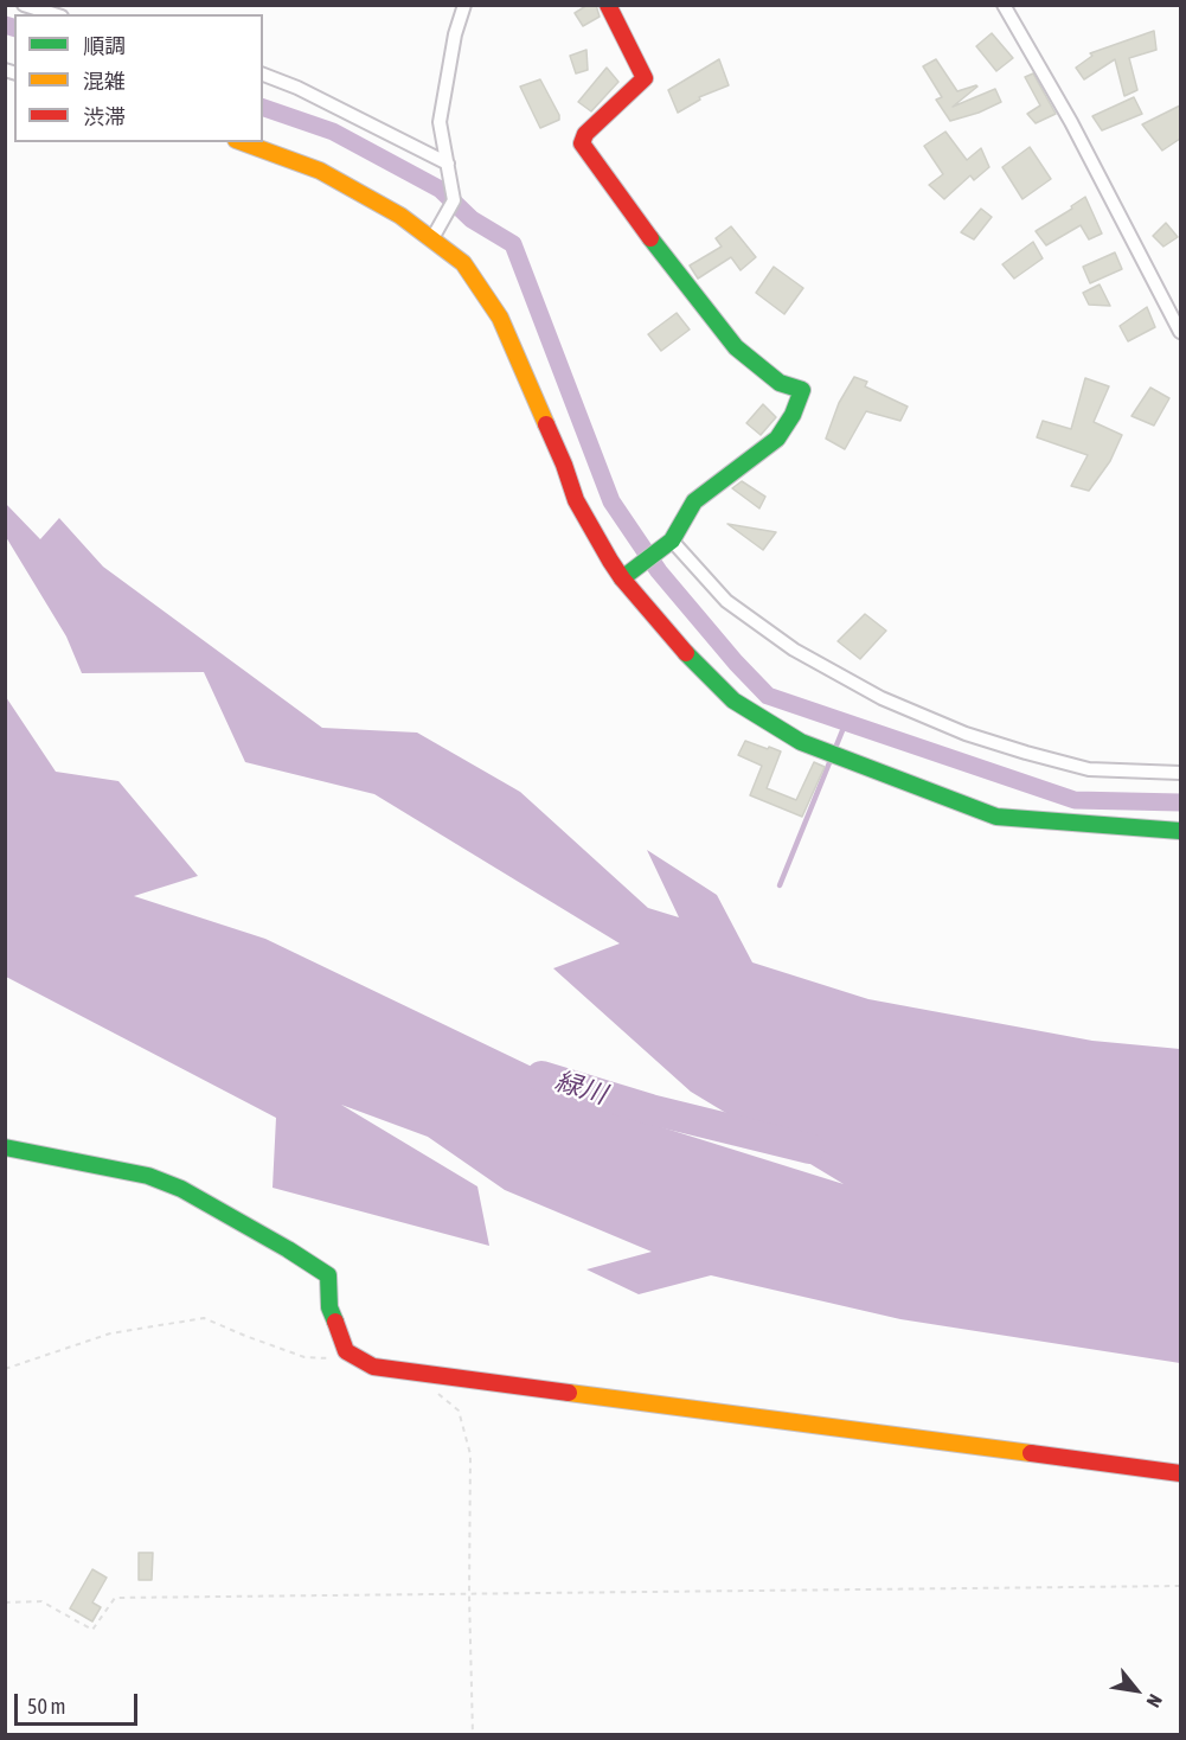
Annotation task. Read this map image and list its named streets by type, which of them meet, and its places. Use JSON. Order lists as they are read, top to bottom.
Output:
{
  "water": ["緑川"],
  "legend": ["順調", "混雑", "渋滞"],
  "scale_bar": "50 m",
  "north": "bottom right"
}
